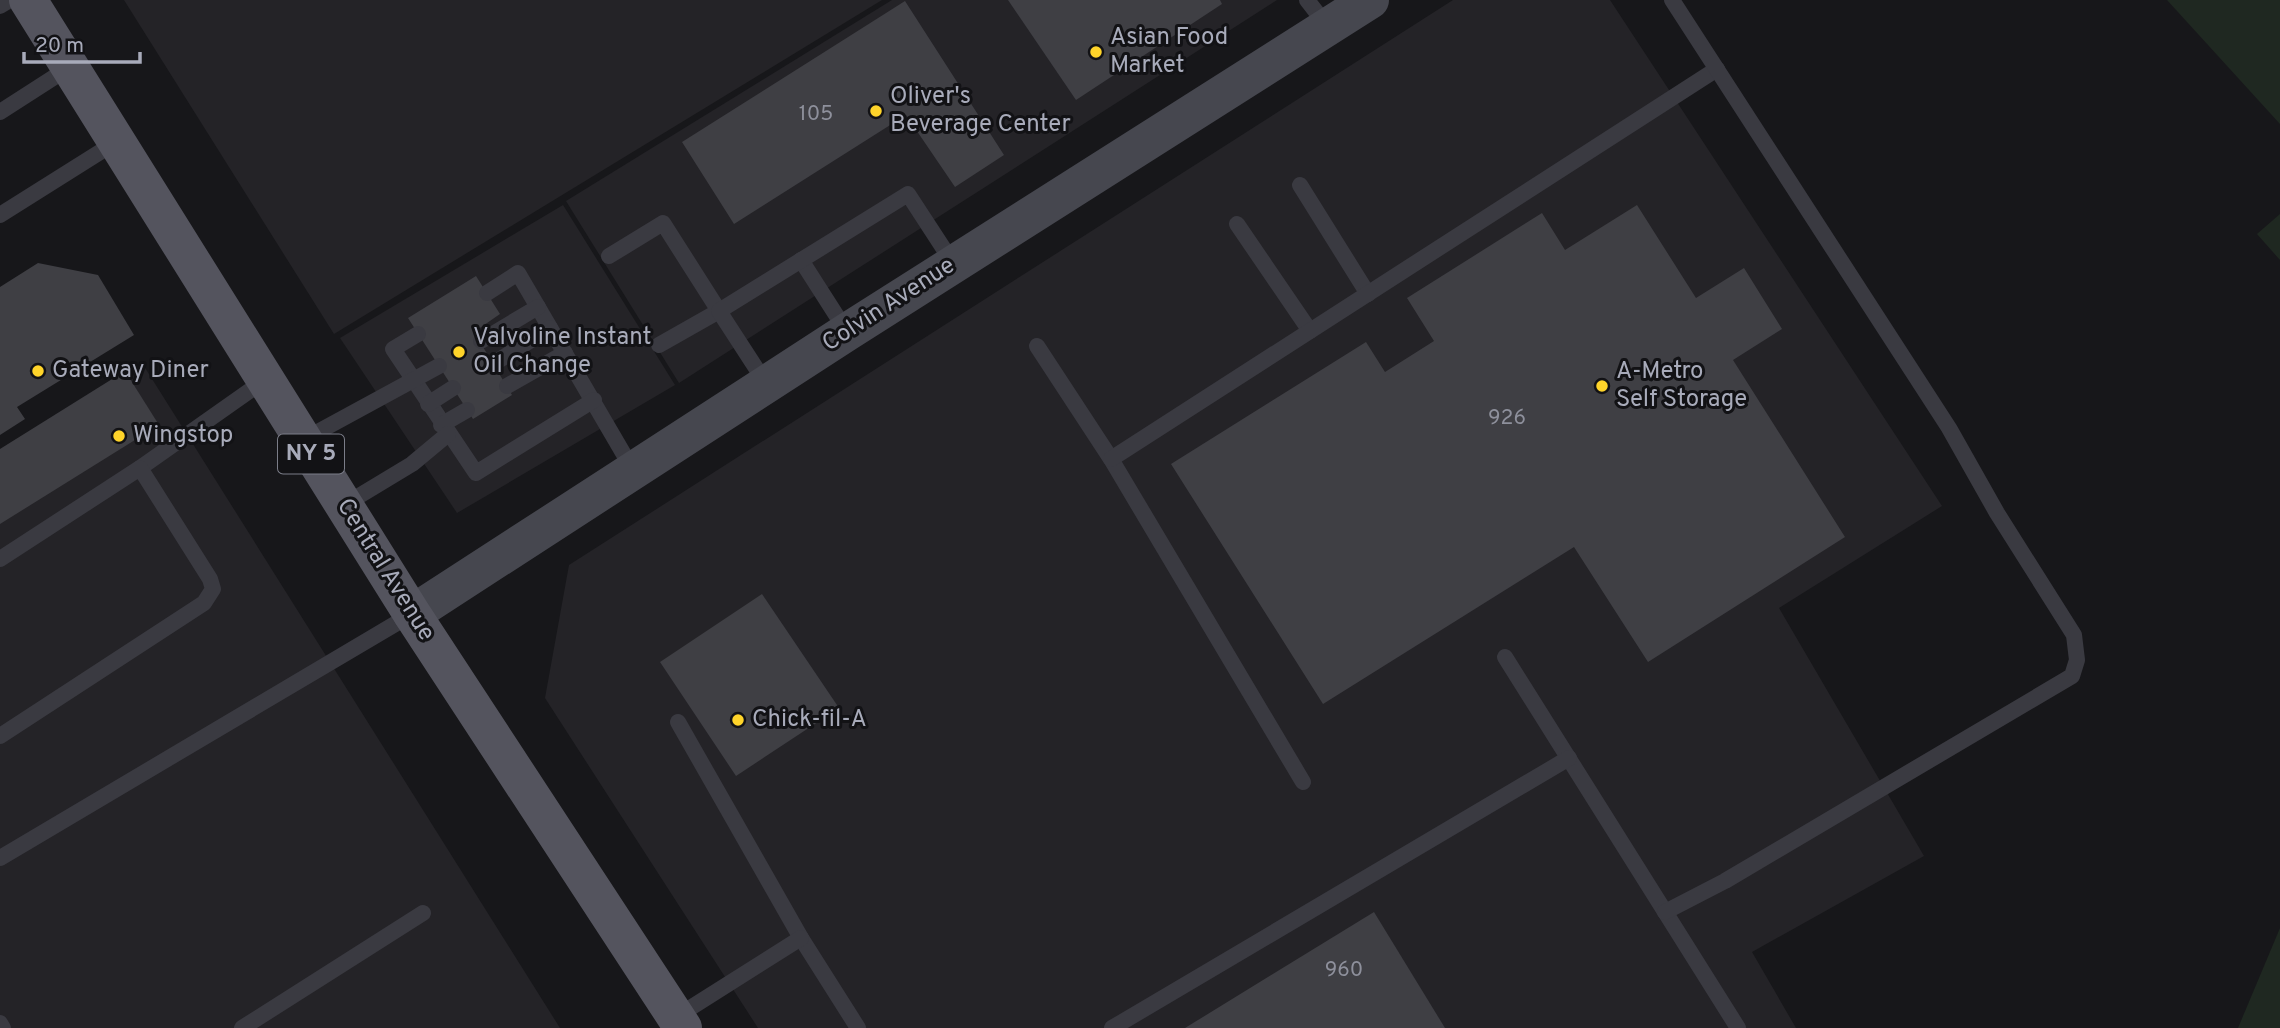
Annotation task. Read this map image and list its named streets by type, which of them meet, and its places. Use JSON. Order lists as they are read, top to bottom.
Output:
{
  "streets": {
    "main road": ["NY 5", "Central Avenue"],
    "street": ["Colvin Avenue"]
  },
  "crossings": [
    ["Colvin Avenue", "Central Avenue"]
  ],
  "places": [
    "Asian Food Market",
    "Oliver's Beverage Center",
    "Valvoline Instant Oil Change",
    "Gateway Diner",
    "A-Metro Self Storage",
    "Wingstop",
    "Chick-fil-A"
  ],
  "house_numbers": ["105", "926", "960"],
  "scale_bar": "20 m"
}
